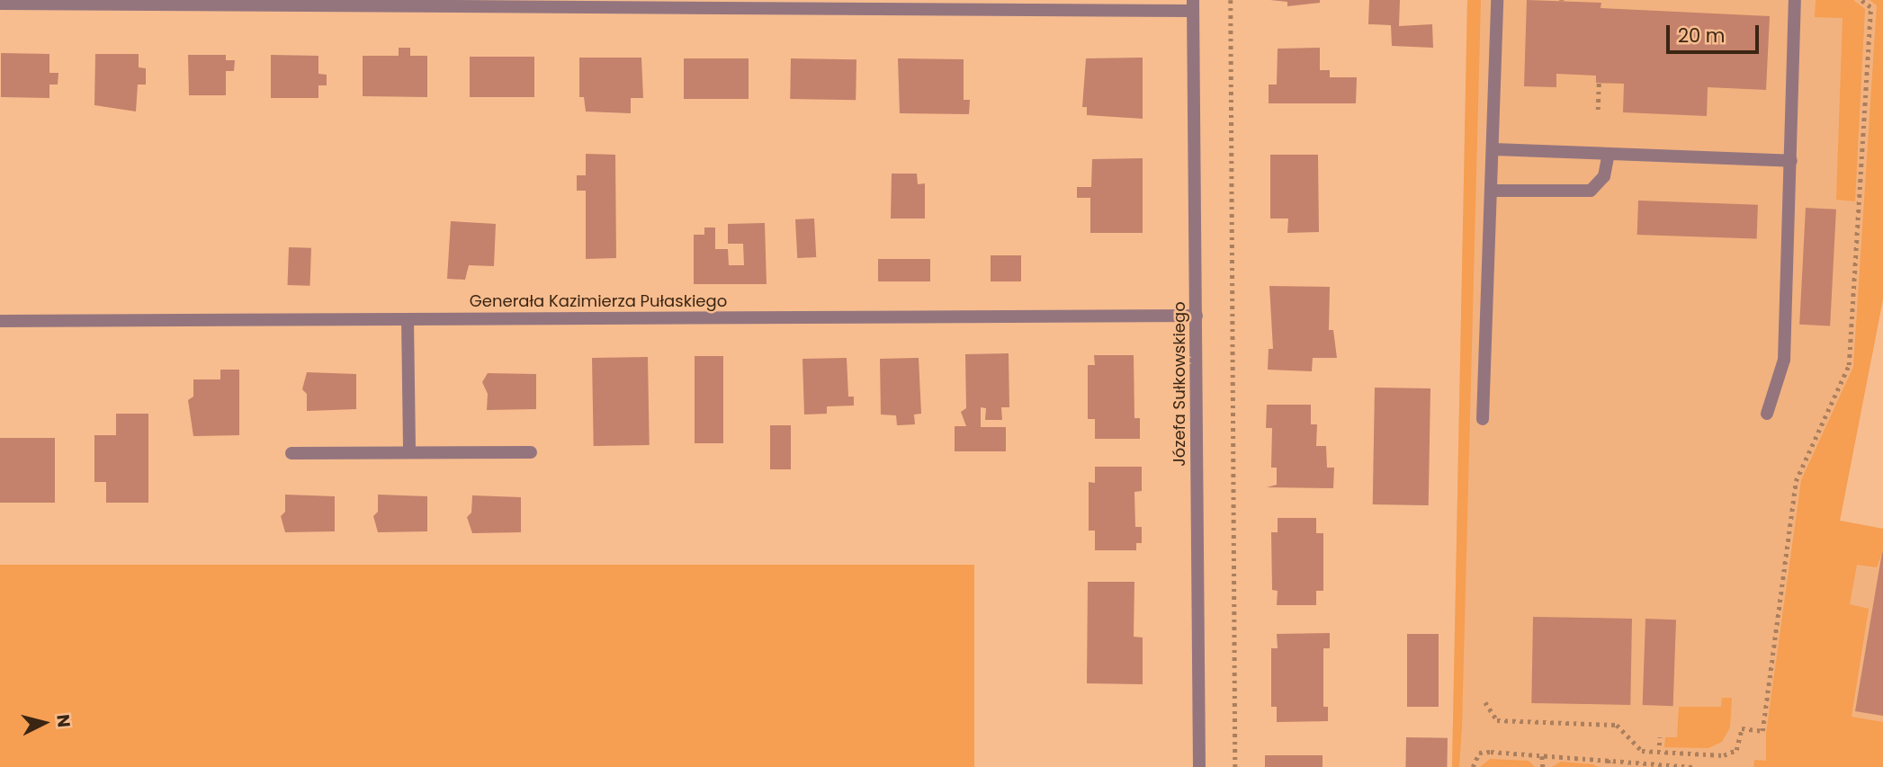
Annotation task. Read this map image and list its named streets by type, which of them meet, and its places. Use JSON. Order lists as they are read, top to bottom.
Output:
{
  "streets": {
    "street": ["Generała Kazimierza Pułaskiego", "Józefa Sułkowskiego"]
  },
  "crossings": [
    ["Generała Kazimierza Pułaskiego", "Józefa Sułkowskiego"]
  ],
  "scale_bar": "20 m",
  "north": "right"
}
